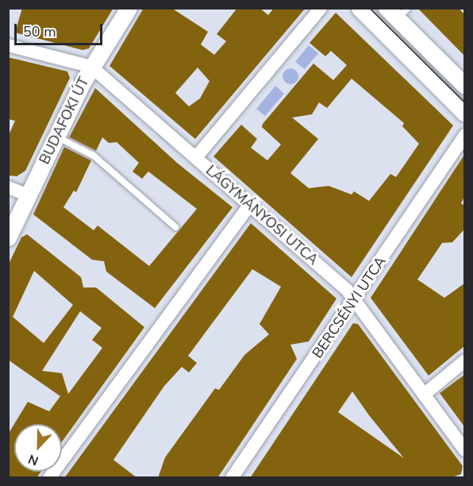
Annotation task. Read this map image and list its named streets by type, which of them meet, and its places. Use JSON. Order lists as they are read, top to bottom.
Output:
{
  "streets": {
    "street": ["BUDAFOKI ÚT", "LÁGYMÁNYOSI UTCA", "BERCSÉNYI UTCA"]
  },
  "crossings": [
    ["BUDAFOKI ÚT", "LÁGYMÁNYOSI UTCA"],
    ["LÁGYMÁNYOSI UTCA", "BERCSÉNYI UTCA"]
  ],
  "scale_bar": "50 m",
  "north": "bottom"
}
